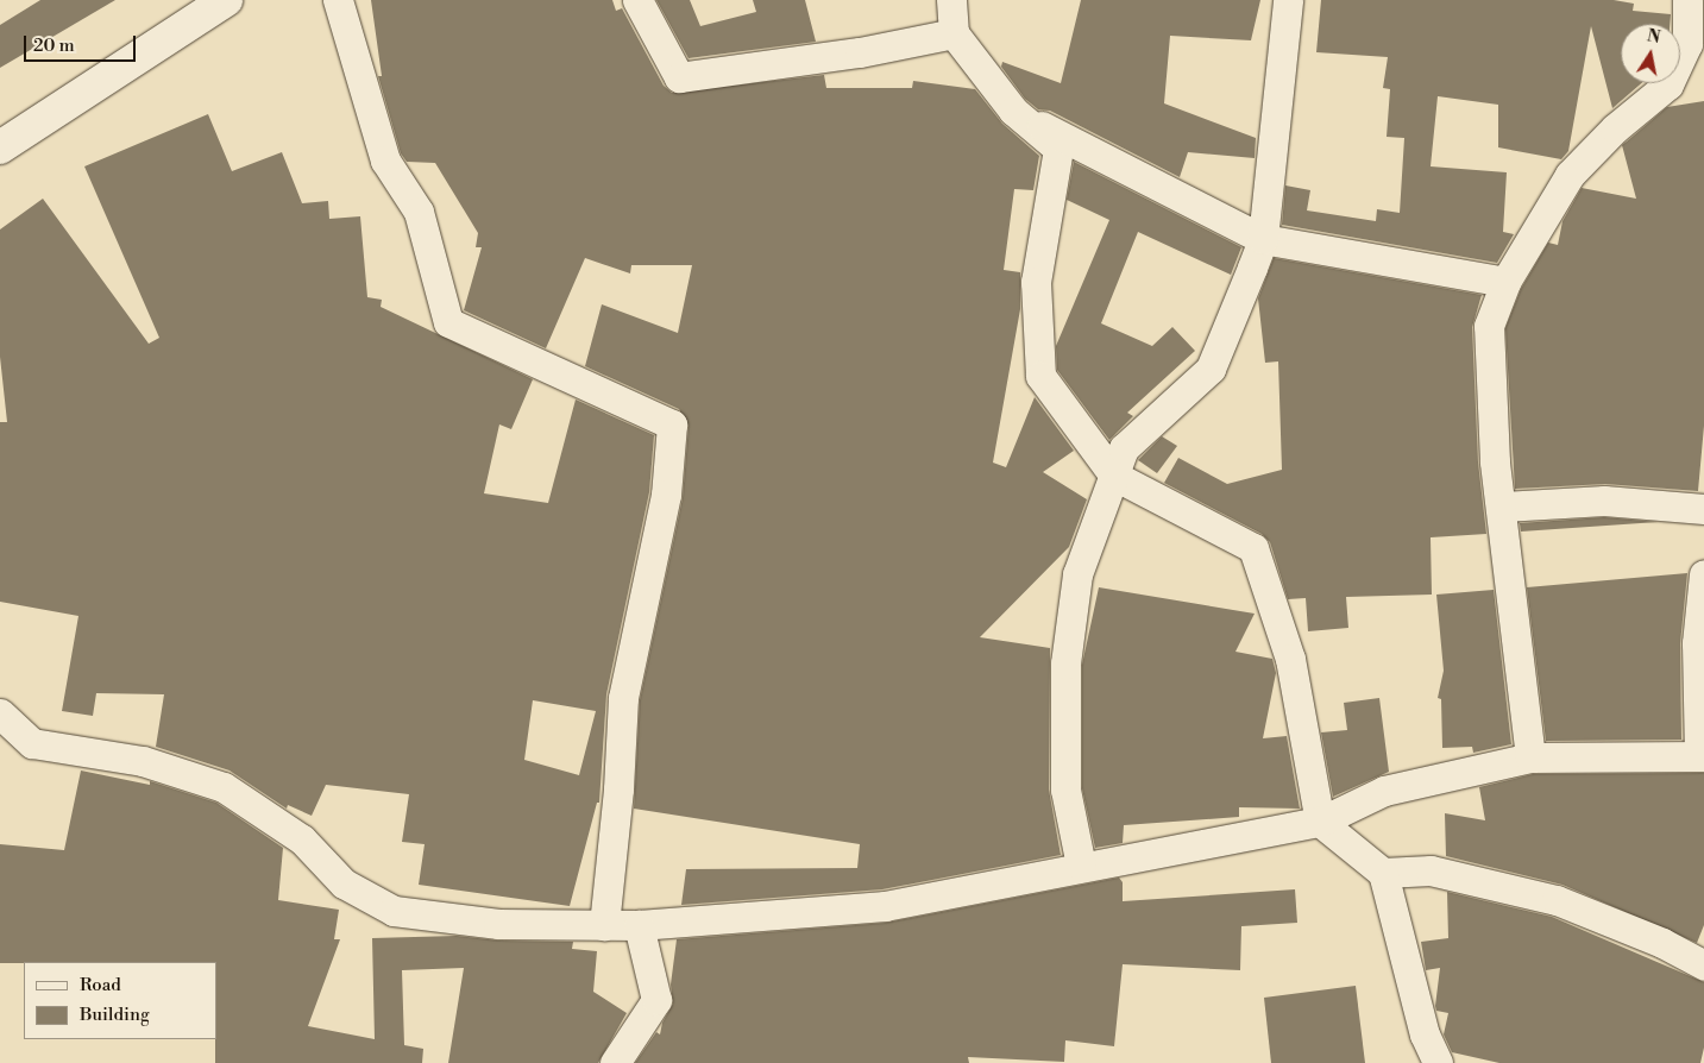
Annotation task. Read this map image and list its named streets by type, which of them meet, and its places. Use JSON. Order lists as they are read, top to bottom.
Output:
{
  "legend": ["Road", "Building"],
  "scale_bar": "20 m",
  "north": "top"
}
